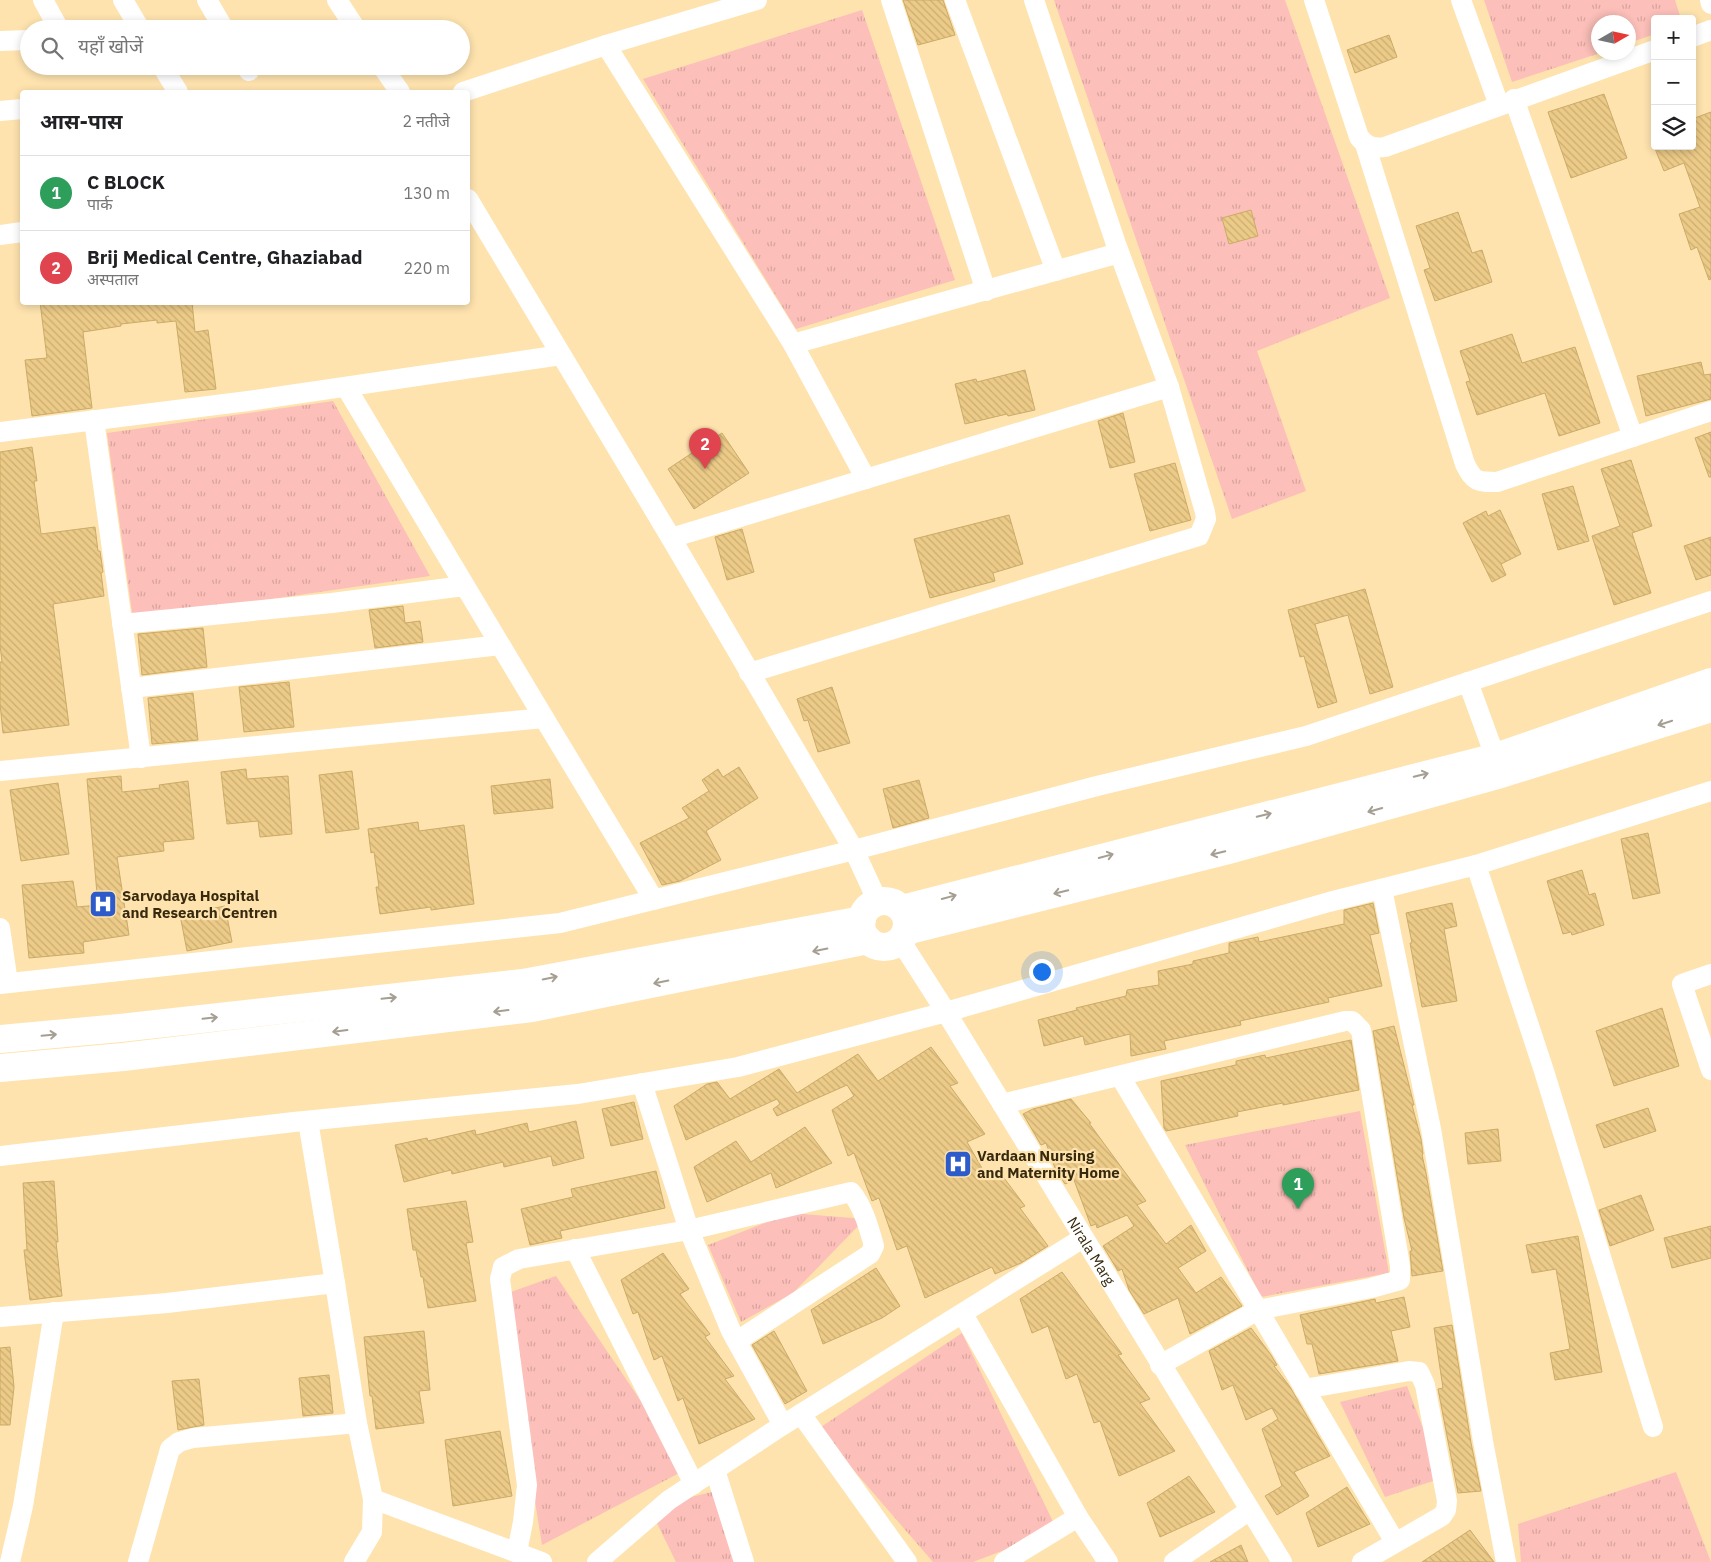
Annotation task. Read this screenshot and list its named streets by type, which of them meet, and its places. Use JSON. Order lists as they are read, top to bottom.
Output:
{
  "streets": {
    "street": ["Nirala Marg"]
  },
  "places": {
    "hospital": ["Sarvodaya Hospital and Research Centren", "Vardaan Nursing and Maternity Home"]
  },
  "north": "right",
  "page": {
    "map_buttons": ["+", "−"],
    "search": "यहाँ खोजें",
    "heading": ["आस-पास", "2 नतीजे"],
    "list": [
      {
        "mark": "1",
        "name": "C BLOCK",
        "note": "पार्क",
        "value": "130 m"
      },
      {
        "mark": "2",
        "name": "Brij Medical Centre, Ghaziabad",
        "note": "अस्पताल",
        "value": "220 m"
      }
    ],
    "pins": ["2", "1"]
  }
}
